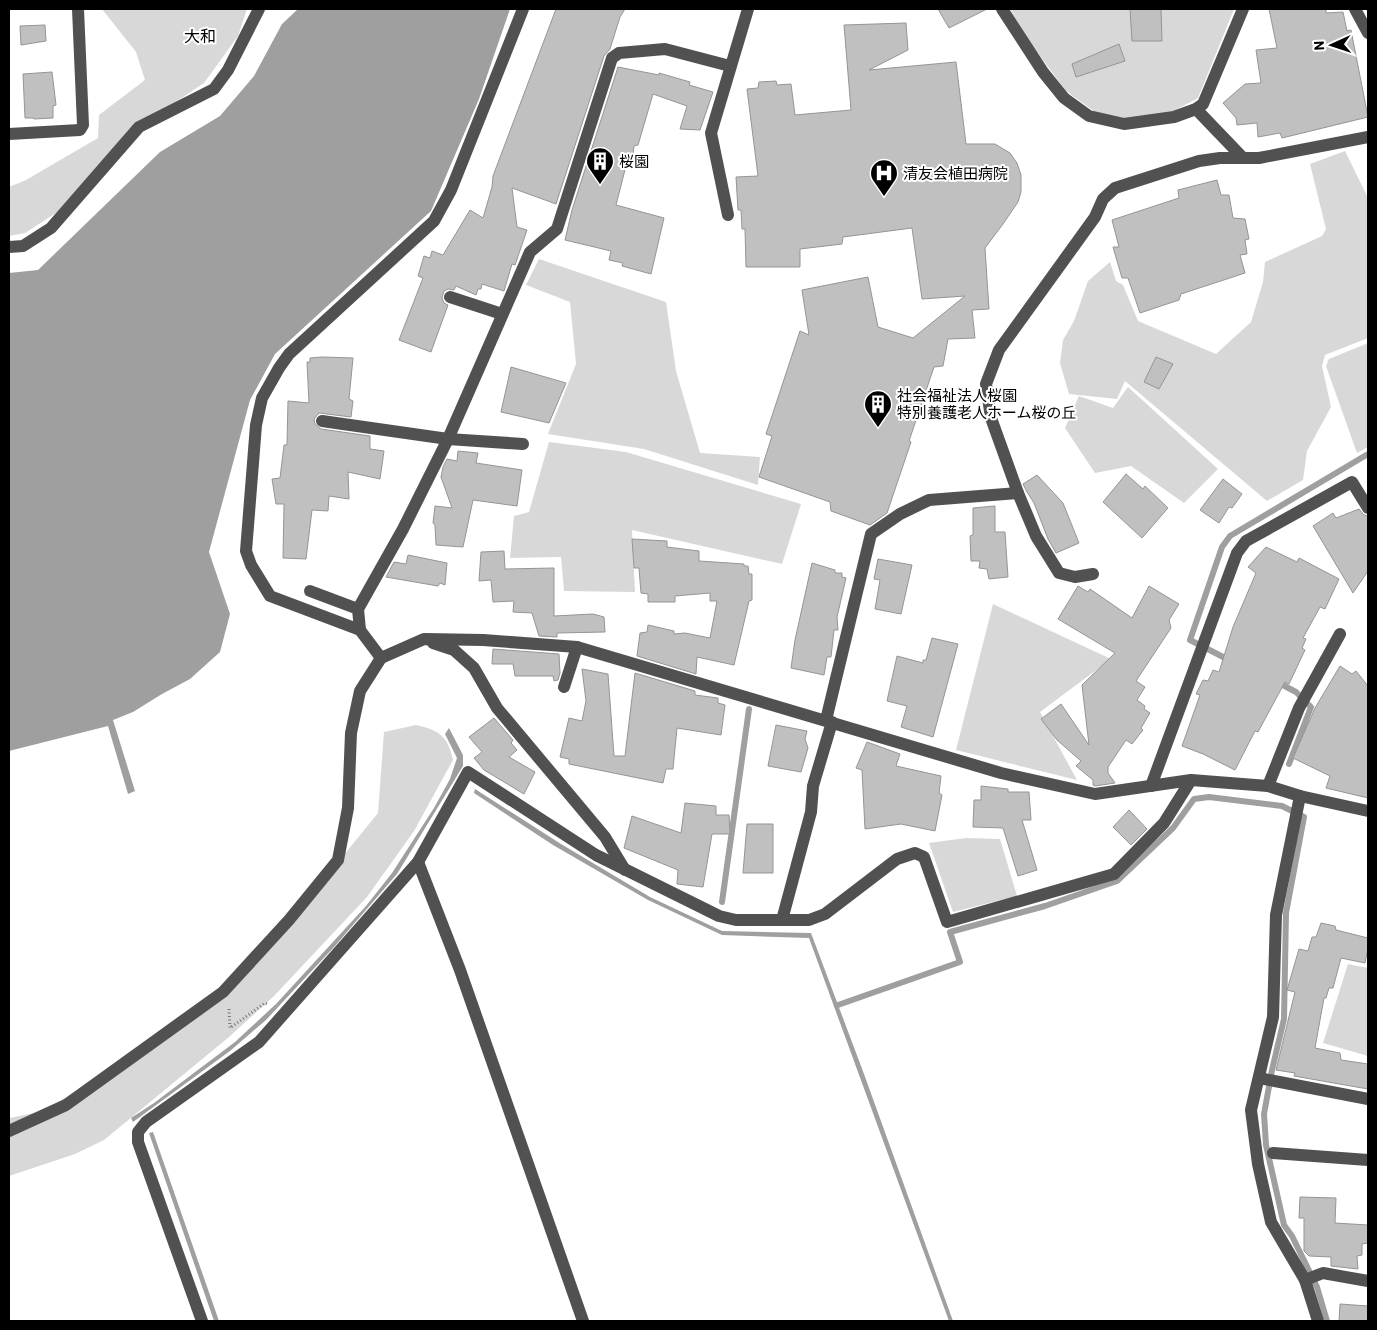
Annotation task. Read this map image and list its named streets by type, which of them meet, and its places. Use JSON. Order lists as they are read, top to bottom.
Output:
{
  "districts": ["大和"],
  "places": {
    "building": ["桜園", "社会福祉法人桜園 特別養護老人ホーム桜の丘"],
    "hospital": ["清友会植田病院"]
  },
  "north": "left"
}
